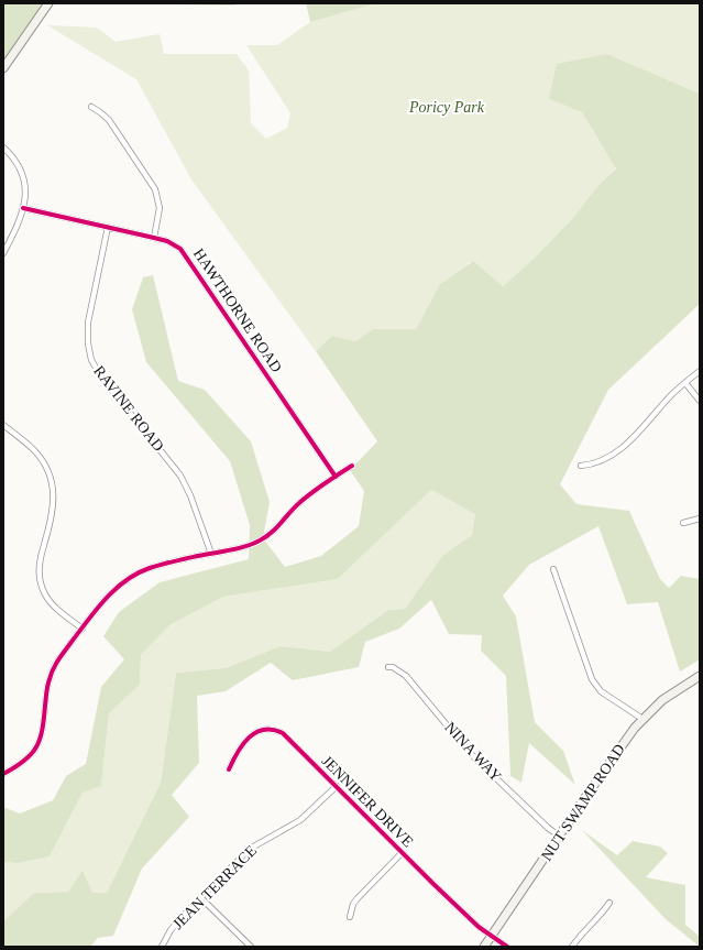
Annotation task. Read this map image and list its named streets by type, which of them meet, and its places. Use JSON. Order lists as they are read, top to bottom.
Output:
{
  "streets": {
    "main road": ["NUT SWAMP ROAD"],
    "street": [
      "HAWTHORNE ROAD",
      "RAVINE ROAD",
      "NINA WAY",
      "JENNIFER DRIVE",
      "JEAN TERRACE"
    ]
  },
  "crossings": [
    ["HAWTHORNE ROAD", "RAVINE ROAD"],
    ["NINA WAY", "NUT SWAMP ROAD"],
    ["JENNIFER DRIVE", "NUT SWAMP ROAD"],
    ["JENNIFER DRIVE", "JEAN TERRACE"]
  ],
  "parks": ["Poricy Park"]
}
